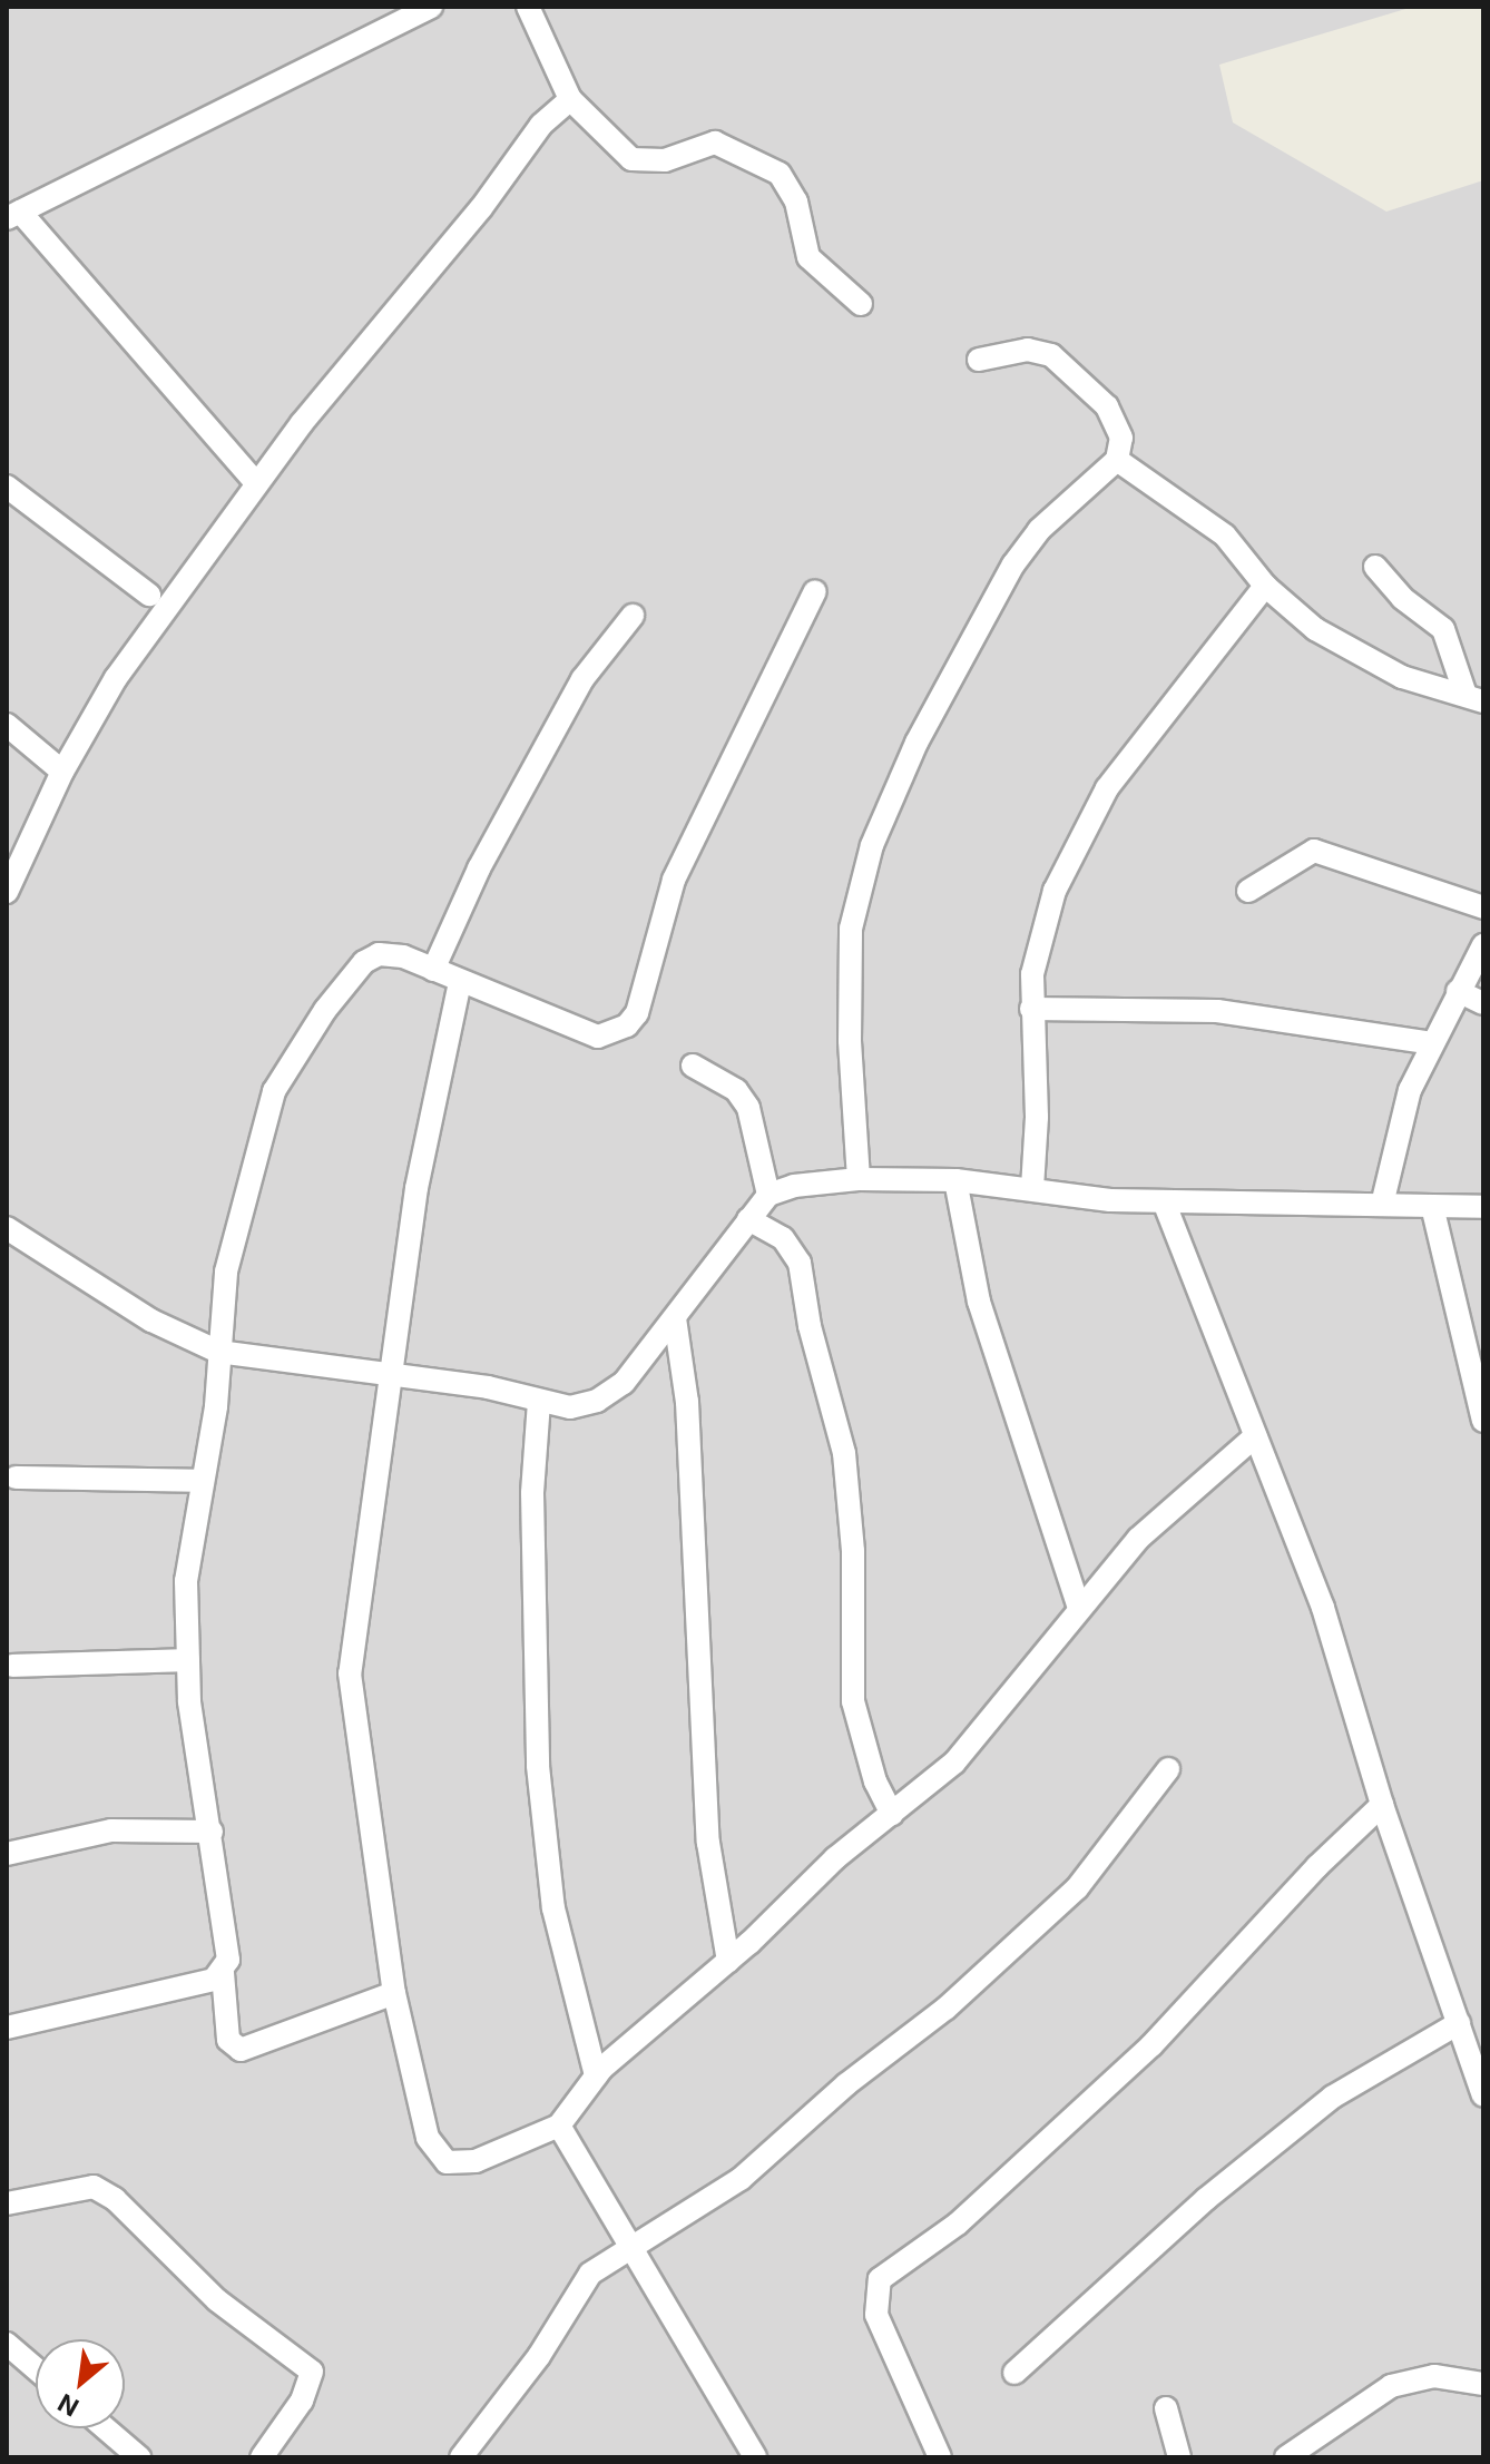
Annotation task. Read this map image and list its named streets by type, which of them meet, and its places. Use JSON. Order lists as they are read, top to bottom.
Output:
{
  "north": "bottom left"
}
